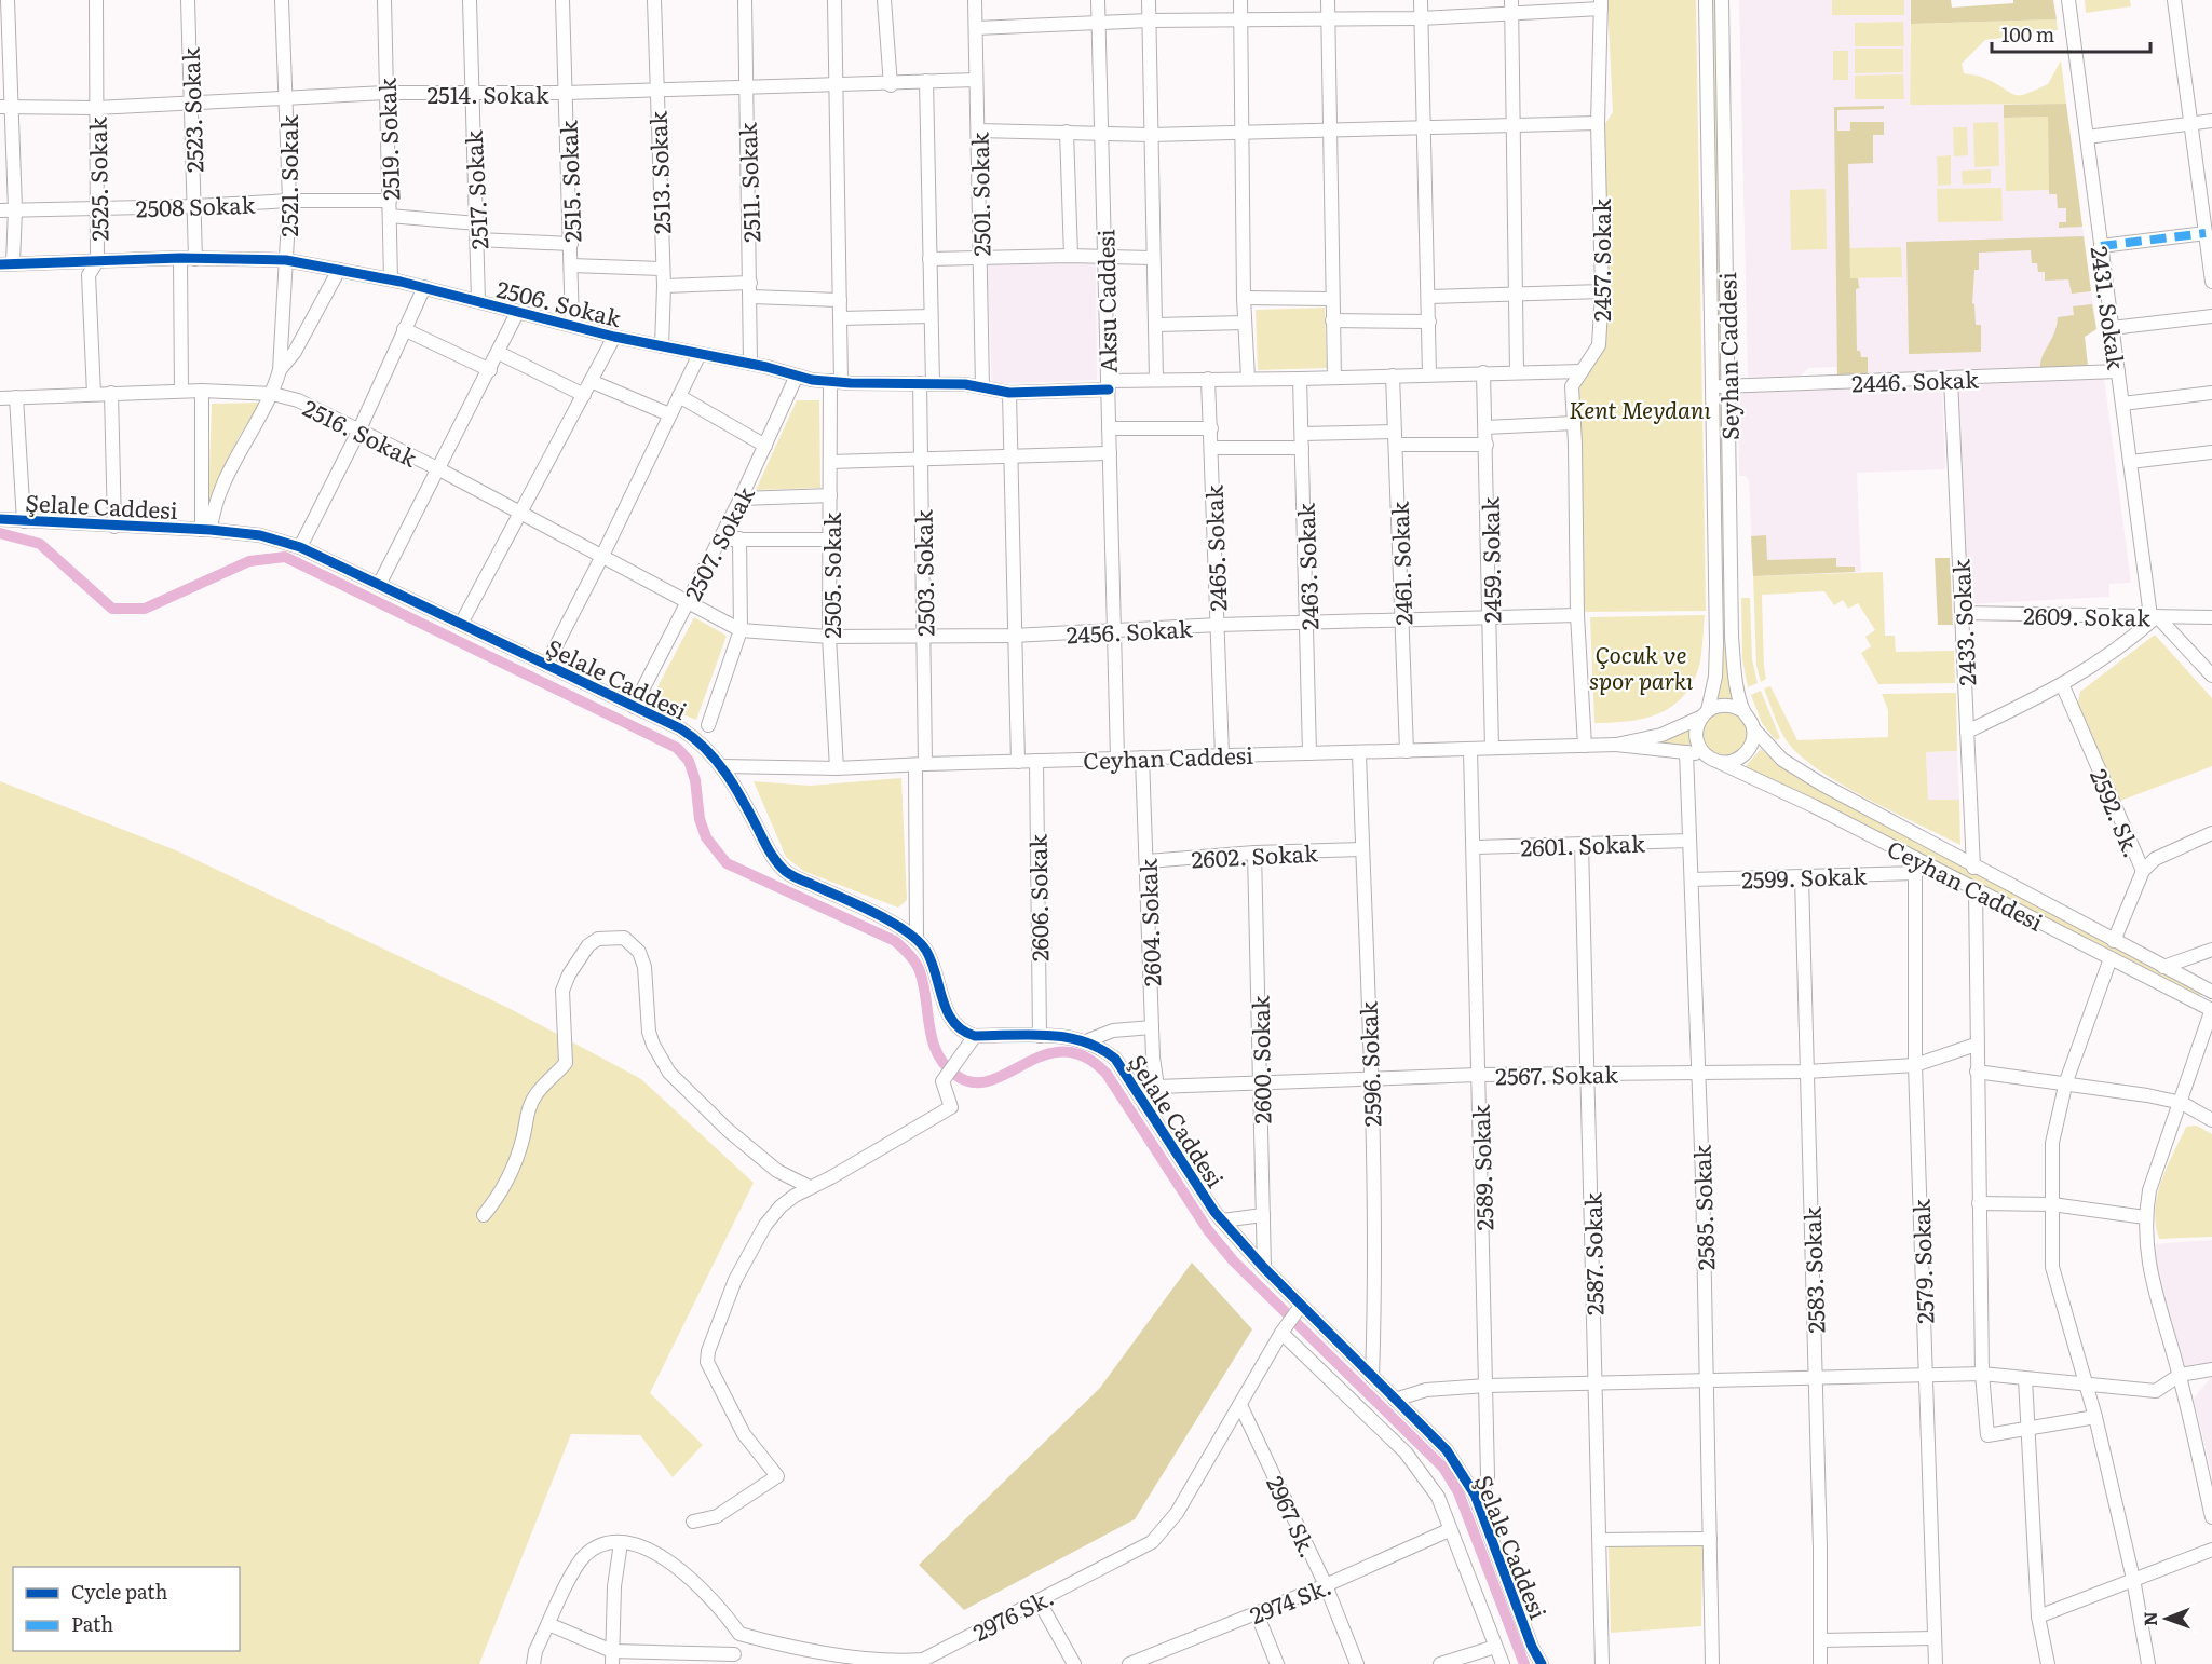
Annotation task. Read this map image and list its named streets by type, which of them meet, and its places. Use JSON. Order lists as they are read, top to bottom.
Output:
{
  "streets": {
    "street": [
      "2514. Sokak",
      "2523. Sokak",
      "2519. Sokak",
      "2513. Sokak",
      "2521. Sokak",
      "2525. Sokak",
      "2515. Sokak",
      "2511. Sokak",
      "2517. Sokak",
      "2501. Sokak",
      "2508 Sokak",
      "2457. Sokak",
      "Aksu Caddesi",
      "2506. Sokak",
      "2431. Sokak",
      "Seyhan Caddesi",
      "2446. Sokak",
      "2516. Sokak",
      "Şelale Caddesi",
      "2507. Sokak",
      "2465. Sokak",
      "2459. Sokak",
      "2461. Sokak",
      "2463. Sokak",
      "2503. Sokak",
      "2505. Sokak",
      "2609. Sokak",
      "2433. Sokak",
      "2456. Sokak",
      "Ceyhan Caddesi",
      "2592. Sk.",
      "2601. Sokak",
      "2602. Sokak",
      "2599. Sokak",
      "2606. Sokak",
      "2604. Sokak",
      "2600. Sokak",
      "2596. Sokak",
      "2567. Sokak",
      "2589. Sokak",
      "2585. Sokak",
      "2587. Sokak",
      "2579. Sokak",
      "2583. Sokak",
      "2967 Sk.",
      "2974 Sk.",
      "2976 Sk."
    ]
  },
  "crossings": [
    ["2514. Sokak", "2523. Sokak"],
    ["2514. Sokak", "2519. Sokak"],
    ["2514. Sokak", "2513. Sokak"],
    ["2514. Sokak", "2521. Sokak"],
    ["2514. Sokak", "2525. Sokak"],
    ["2514. Sokak", "2515. Sokak"],
    ["2514. Sokak", "2511. Sokak"],
    ["2514. Sokak", "2517. Sokak"],
    ["2514. Sokak", "2501. Sokak"],
    ["2514. Sokak", "2503. Sokak"],
    ["2514. Sokak", "2505. Sokak"],
    ["2523. Sokak", "2508 Sokak"],
    ["2523. Sokak", "2506. Sokak"],
    ["2519. Sokak", "2508 Sokak"],
    ["2519. Sokak", "2506. Sokak"],
    ["2513. Sokak", "2506. Sokak"],
    ["2521. Sokak", "2508 Sokak"],
    ["2521. Sokak", "2506. Sokak"],
    ["2521. Sokak", "2516. Sokak"],
    ["2521. Sokak", "Şelale Caddesi"],
    ["2525. Sokak", "2508 Sokak"],
    ["2525. Sokak", "2506. Sokak"],
    ["2525. Sokak", "2516. Sokak"],
    ["2515. Sokak", "2506. Sokak"],
    ["2511. Sokak", "2506. Sokak"],
    ["2517. Sokak", "2506. Sokak"],
    ["2501. Sokak", "2506. Sokak"],
    ["2457. Sokak", "2506. Sokak"],
    ["2457. Sokak", "2456. Sokak"],
    ["2457. Sokak", "Ceyhan Caddesi"],
    ["Aksu Caddesi", "2506. Sokak"],
    ["Aksu Caddesi", "2456. Sokak"],
    ["Aksu Caddesi", "Ceyhan Caddesi"],
    ["2506. Sokak", "2507. Sokak"],
    ["2506. Sokak", "2465. Sokak"],
    ["2506. Sokak", "2459. Sokak"],
    ["2506. Sokak", "2461. Sokak"],
    ["2506. Sokak", "2463. Sokak"],
    ["2506. Sokak", "2503. Sokak"],
    ["2506. Sokak", "2505. Sokak"],
    ["2431. Sokak", "2446. Sokak"],
    ["2431. Sokak", "2609. Sokak"],
    ["Seyhan Caddesi", "2446. Sokak"],
    ["Seyhan Caddesi", "Ceyhan Caddesi"],
    ["2446. Sokak", "2433. Sokak"],
    ["2516. Sokak", "2507. Sokak"],
    ["2516. Sokak", "2456. Sokak"],
    ["Şelale Caddesi", "2507. Sokak"],
    ["Şelale Caddesi", "2503. Sokak"],
    ["Şelale Caddesi", "Ceyhan Caddesi"],
    ["Şelale Caddesi", "2606. Sokak"],
    ["Şelale Caddesi", "2600. Sokak"],
    ["Şelale Caddesi", "2596. Sokak"],
    ["Şelale Caddesi", "2589. Sokak"],
    ["Şelale Caddesi", "2976 Sk."],
    ["2507. Sokak", "2456. Sokak"],
    ["2465. Sokak", "2456. Sokak"],
    ["2465. Sokak", "Ceyhan Caddesi"],
    ["2459. Sokak", "2456. Sokak"],
    ["2459. Sokak", "Ceyhan Caddesi"],
    ["2461. Sokak", "2456. Sokak"],
    ["2461. Sokak", "Ceyhan Caddesi"],
    ["2463. Sokak", "2456. Sokak"],
    ["2463. Sokak", "Ceyhan Caddesi"],
    ["2503. Sokak", "2456. Sokak"],
    ["2503. Sokak", "Ceyhan Caddesi"],
    ["2505. Sokak", "2456. Sokak"],
    ["2505. Sokak", "Ceyhan Caddesi"],
    ["2609. Sokak", "2433. Sokak"],
    ["2433. Sokak", "Ceyhan Caddesi"],
    ["Ceyhan Caddesi", "2592. Sk."],
    ["Ceyhan Caddesi", "2606. Sokak"],
    ["Ceyhan Caddesi", "2604. Sokak"],
    ["Ceyhan Caddesi", "2596. Sokak"],
    ["Ceyhan Caddesi", "2589. Sokak"],
    ["Ceyhan Caddesi", "2585. Sokak"],
    ["Ceyhan Caddesi", "2579. Sokak"],
    ["2601. Sokak", "2589. Sokak"],
    ["2601. Sokak", "2585. Sokak"],
    ["2601. Sokak", "2587. Sokak"],
    ["2602. Sokak", "2604. Sokak"],
    ["2602. Sokak", "2600. Sokak"],
    ["2602. Sokak", "2596. Sokak"],
    ["2599. Sokak", "2585. Sokak"],
    ["2599. Sokak", "2579. Sokak"],
    ["2599. Sokak", "2583. Sokak"],
    ["2604. Sokak", "2567. Sokak"],
    ["2600. Sokak", "2567. Sokak"],
    ["2596. Sokak", "2567. Sokak"],
    ["2567. Sokak", "2589. Sokak"],
    ["2567. Sokak", "2585. Sokak"],
    ["2567. Sokak", "2587. Sokak"],
    ["2567. Sokak", "2579. Sokak"],
    ["2567. Sokak", "2583. Sokak"],
    ["2967 Sk.", "2974 Sk."],
    ["2967 Sk.", "2976 Sk."]
  ],
  "parks": ["Kent Meydanı", "Çocuk ve spor parkı"],
  "legend": ["Cycle path", "Path"],
  "scale_bar": "100 m",
  "north": "left"
}
